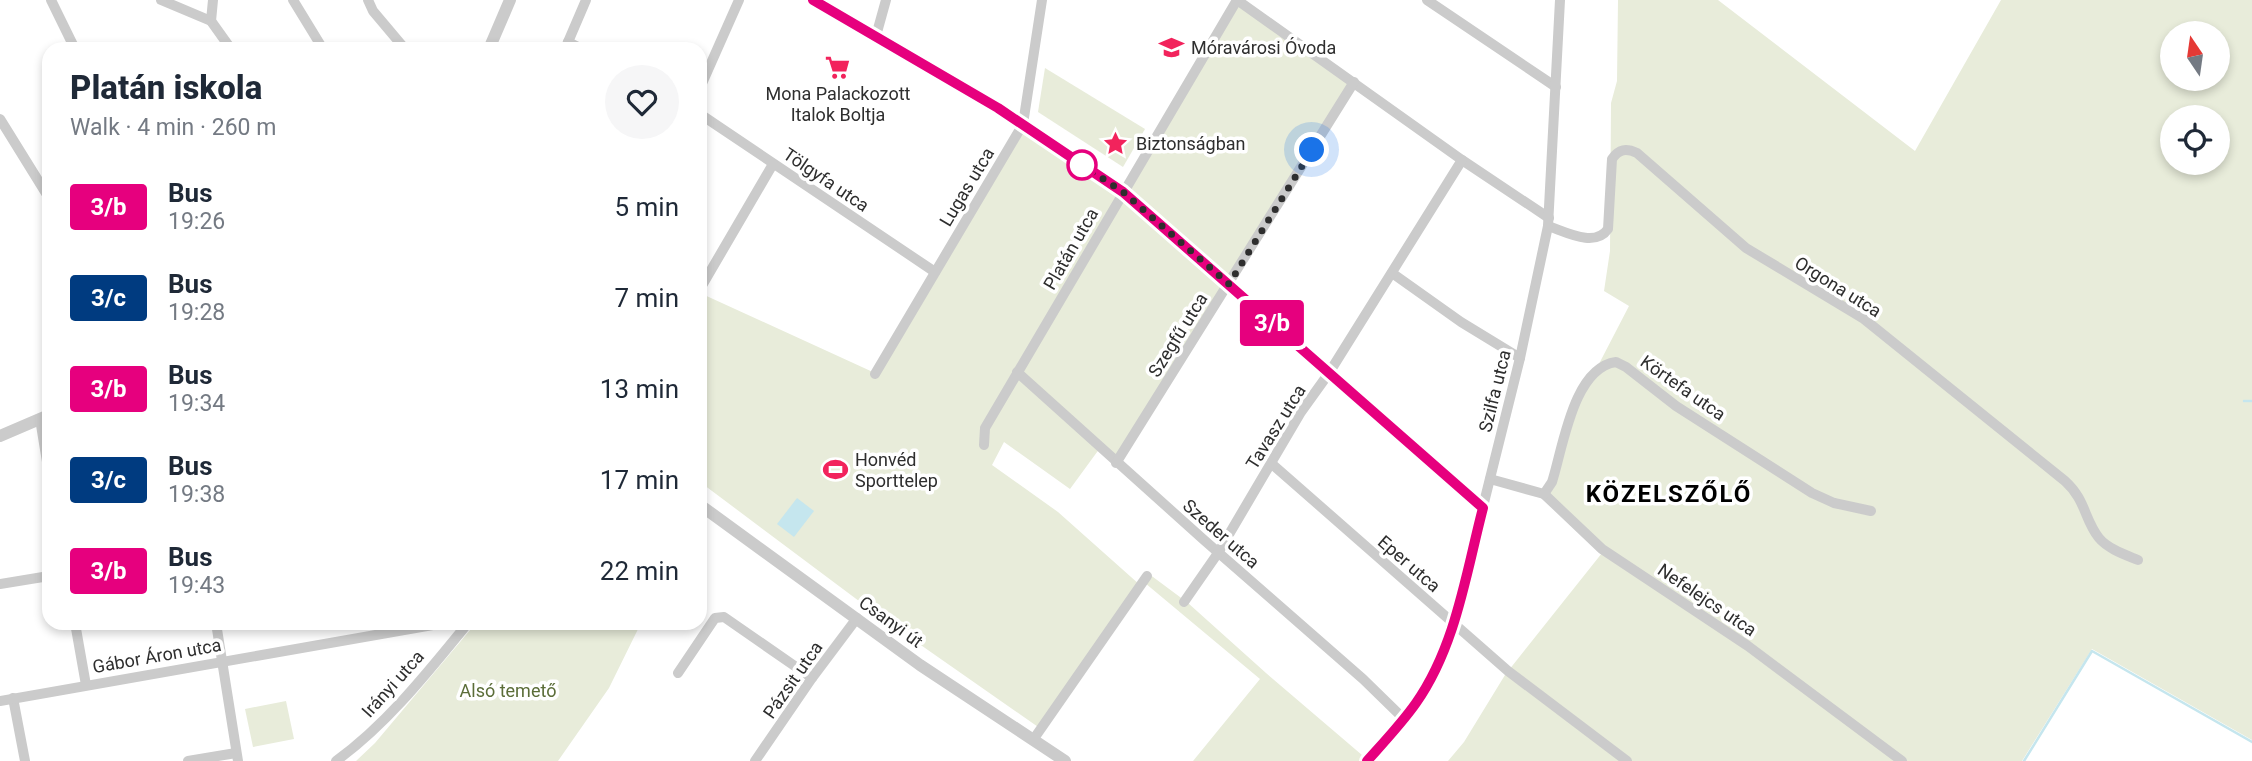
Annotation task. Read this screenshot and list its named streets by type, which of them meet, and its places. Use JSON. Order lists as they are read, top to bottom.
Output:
{
  "streets": {
    "street": [
      "Tölgyfa utca",
      "Lugas utca",
      "Platán utca",
      "Orgona utca",
      "Szegfű utca",
      "Körtefa utca",
      "Szilfa utca",
      "Tavasz utca",
      "Szeder utca",
      "Eper utca",
      "Nefelejcs utca",
      "Csanyi út",
      "Gábor Áron utca",
      "Pázsit utca",
      "Irányi utca"
    ]
  },
  "crossings": [
    ["Tölgyfa utca", "Lugas utca"],
    ["Platán utca", "Orgona utca"],
    ["Platán utca", "Szeder utca"],
    ["Orgona utca", "Szegfű utca"],
    ["Orgona utca", "Szilfa utca"],
    ["Orgona utca", "Tavasz utca"],
    ["Szegfű utca", "Szeder utca"],
    ["Körtefa utca", "Nefelejcs utca"],
    ["Szilfa utca", "Szeder utca"],
    ["Szilfa utca", "Eper utca"],
    ["Szilfa utca", "Nefelejcs utca"],
    ["Tavasz utca", "Szeder utca"],
    ["Tavasz utca", "Eper utca"],
    ["Csanyi út", "Pázsit utca"]
  ],
  "districts": ["KÖZELSZŐLŐ"],
  "parks": ["Alsó temető"],
  "places": {
    "school or university": ["Móravárosi Óvoda"],
    "supermarket": ["Mona Palackozott Italok Boltja"],
    "place": ["Biztonságban"],
    "sports": ["Honvéd Sporttelep"]
  },
  "lines": ["bus line 3/b"],
  "north": "top",
  "page": {
    "on_map": "3/b",
    "heading": ["Platán iskola", "Walk · 4 min · 260 m"],
    "list": [
      {
        "mark": "3/b",
        "name": "Bus",
        "note": "19:26",
        "value": "5 min"
      },
      {
        "mark": "3/c",
        "name": "Bus",
        "note": "19:28",
        "value": "7 min"
      },
      {
        "mark": "3/b",
        "name": "Bus",
        "note": "19:34",
        "value": "13 min"
      },
      {
        "mark": "3/c",
        "name": "Bus",
        "note": "19:38",
        "value": "17 min"
      },
      {
        "mark": "3/b",
        "name": "Bus",
        "note": "19:43",
        "value": "22 min"
      }
    ]
  }
}
